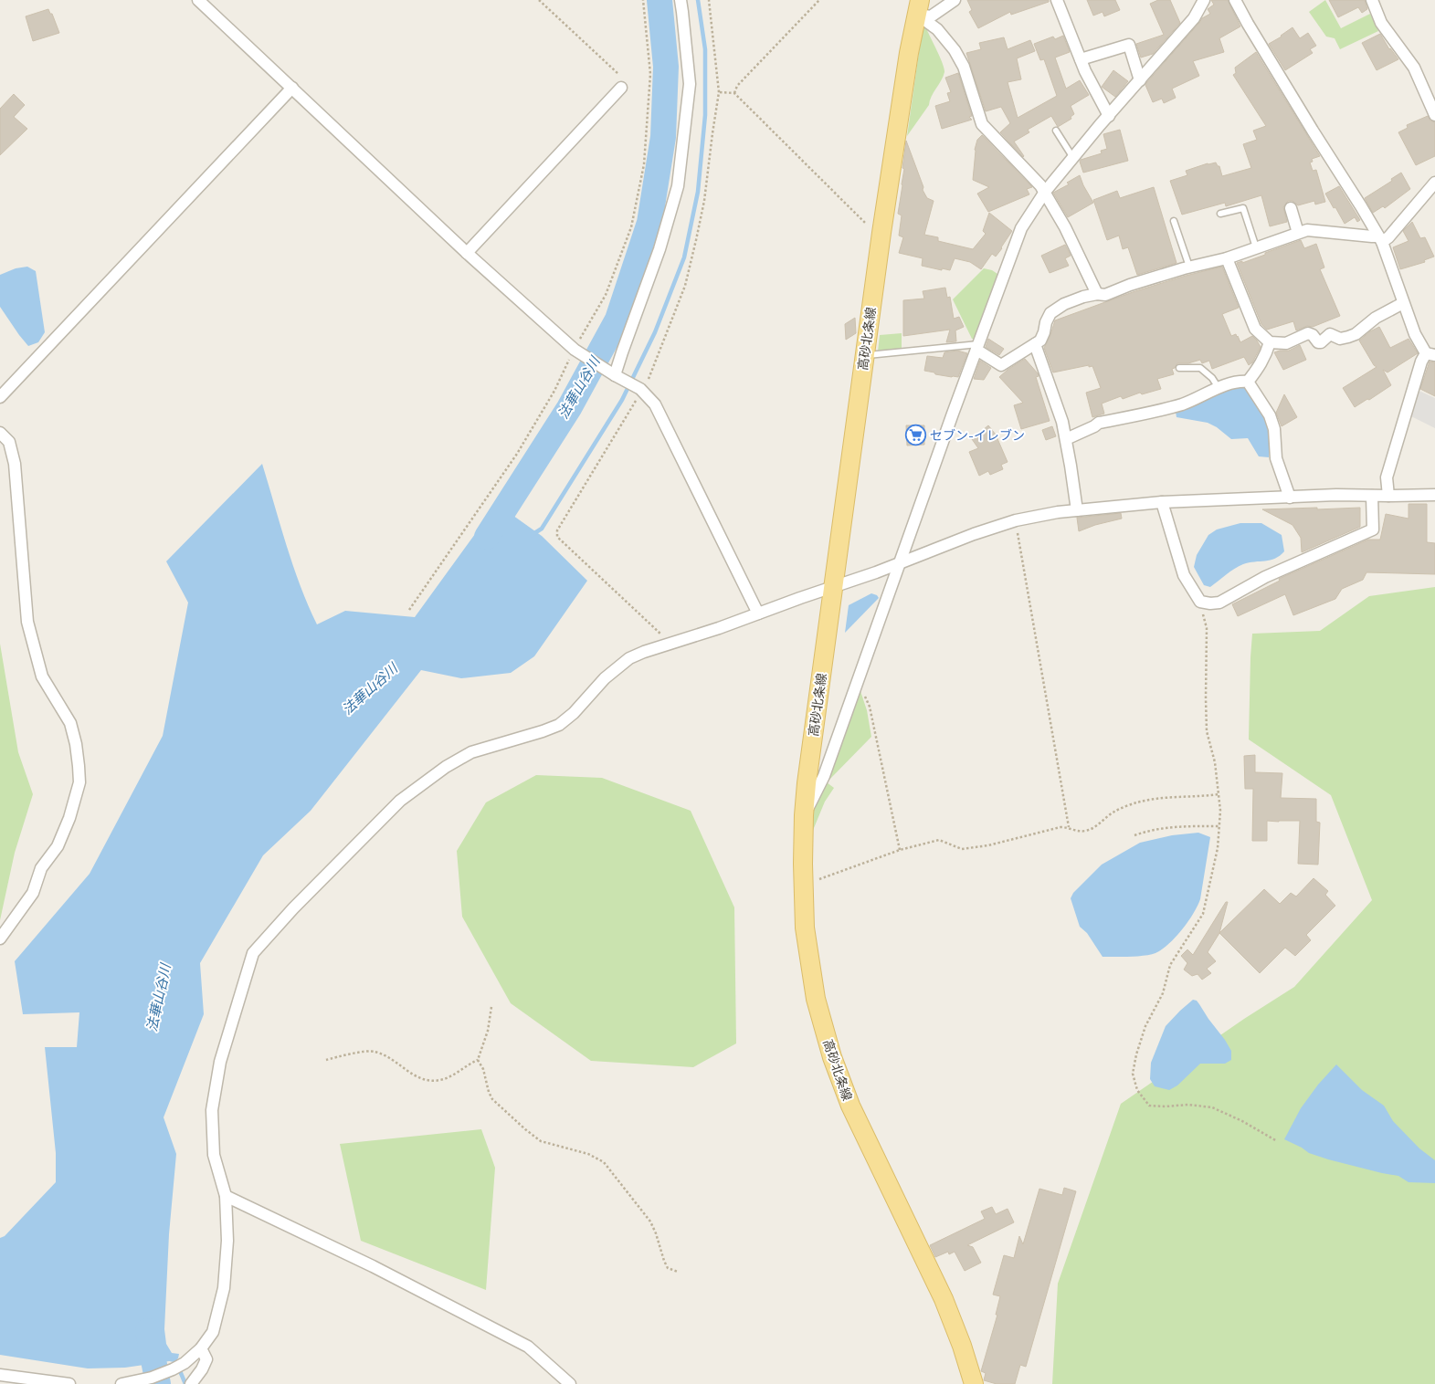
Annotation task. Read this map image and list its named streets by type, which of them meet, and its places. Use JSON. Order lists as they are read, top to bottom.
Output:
{
  "streets": {
    "main road": ["高砂北条線"]
  },
  "water": ["法華山谷川"],
  "places": {
    "supermarket": ["セブン-イレブン"]
  }
}
